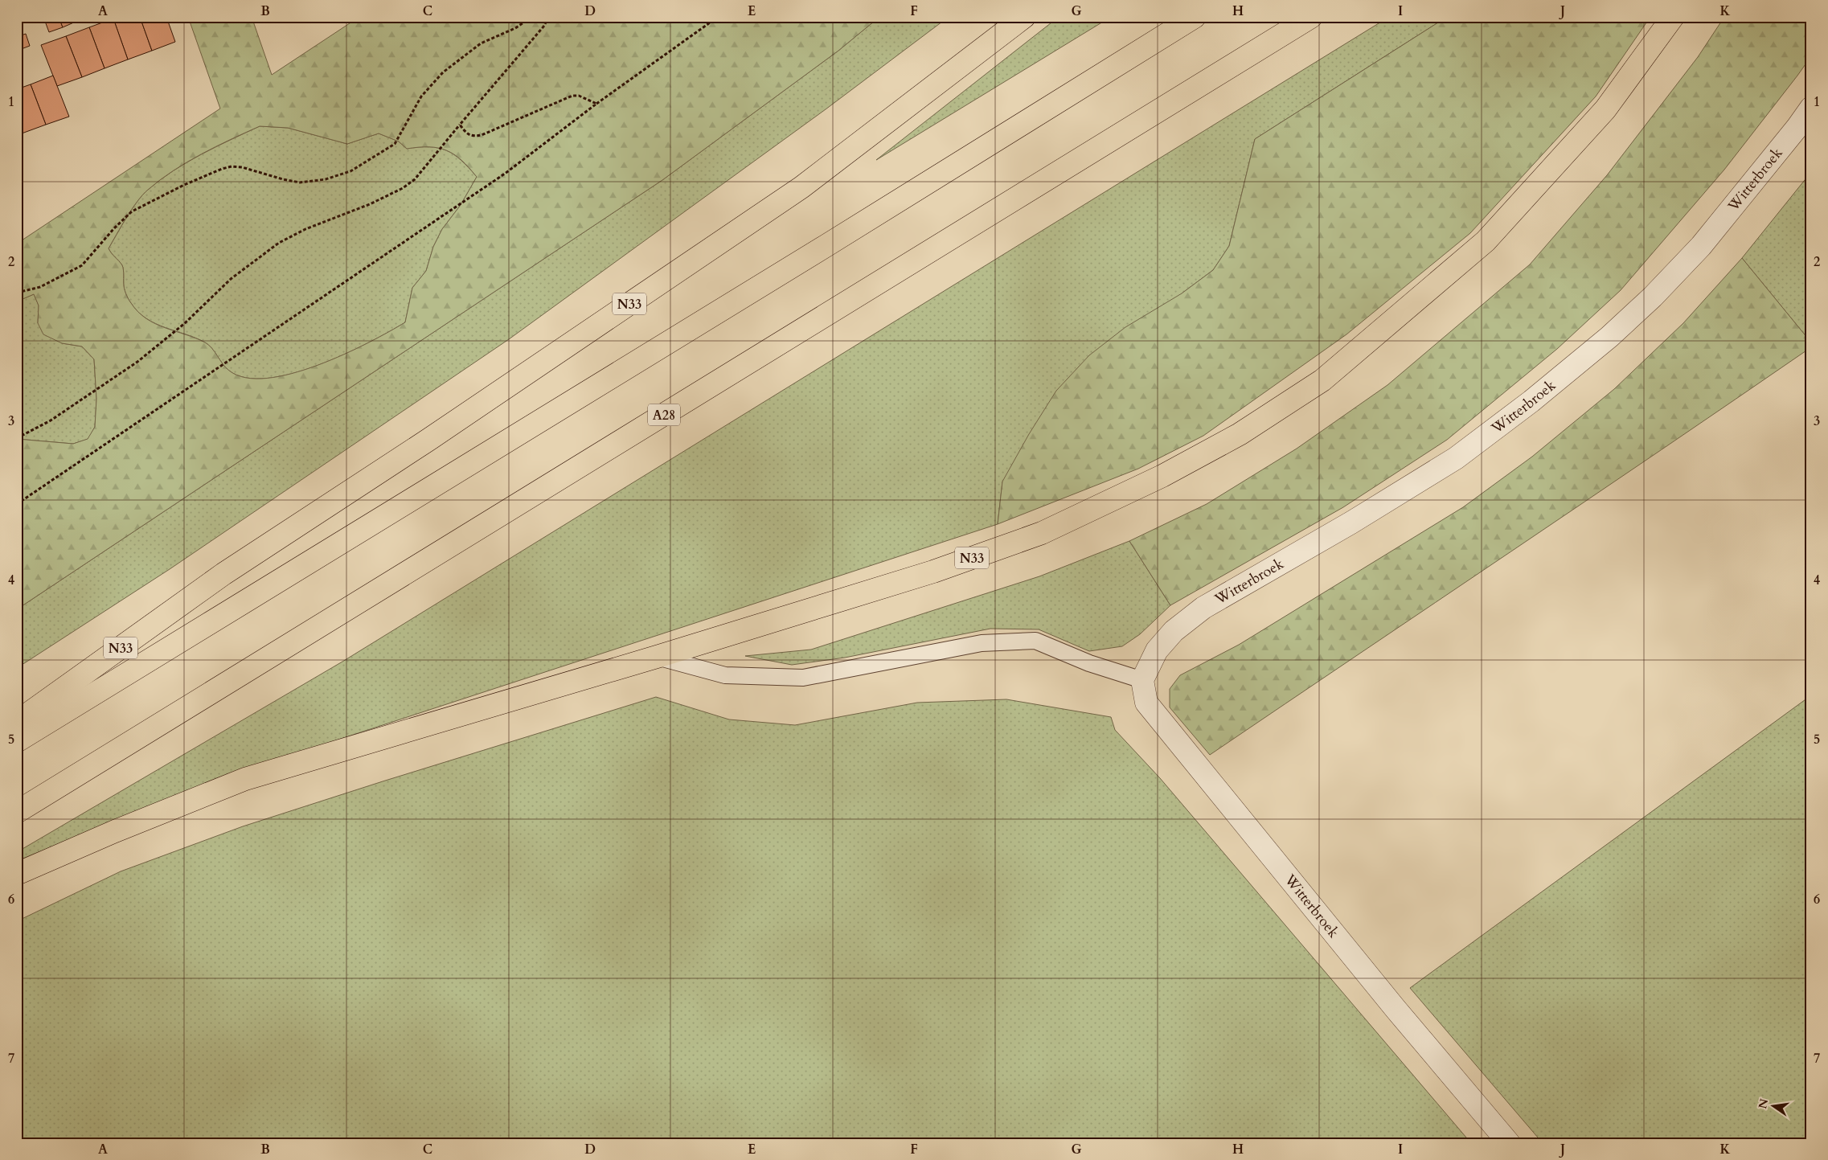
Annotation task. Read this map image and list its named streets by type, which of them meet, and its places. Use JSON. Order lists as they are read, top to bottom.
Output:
{
  "streets": {
    "highway": ["N33", "A28"],
    "street": ["Witterbroek"]
  },
  "north": "left",
  "grid": {
    "columns": [
      "A",
      "B",
      "C",
      "D",
      "E",
      "F",
      "G",
      "H",
      "I",
      "J",
      "K"
    ],
    "rows": [
      "1",
      "2",
      "3",
      "4",
      "5",
      "6",
      "7"
    ]
  }
}
